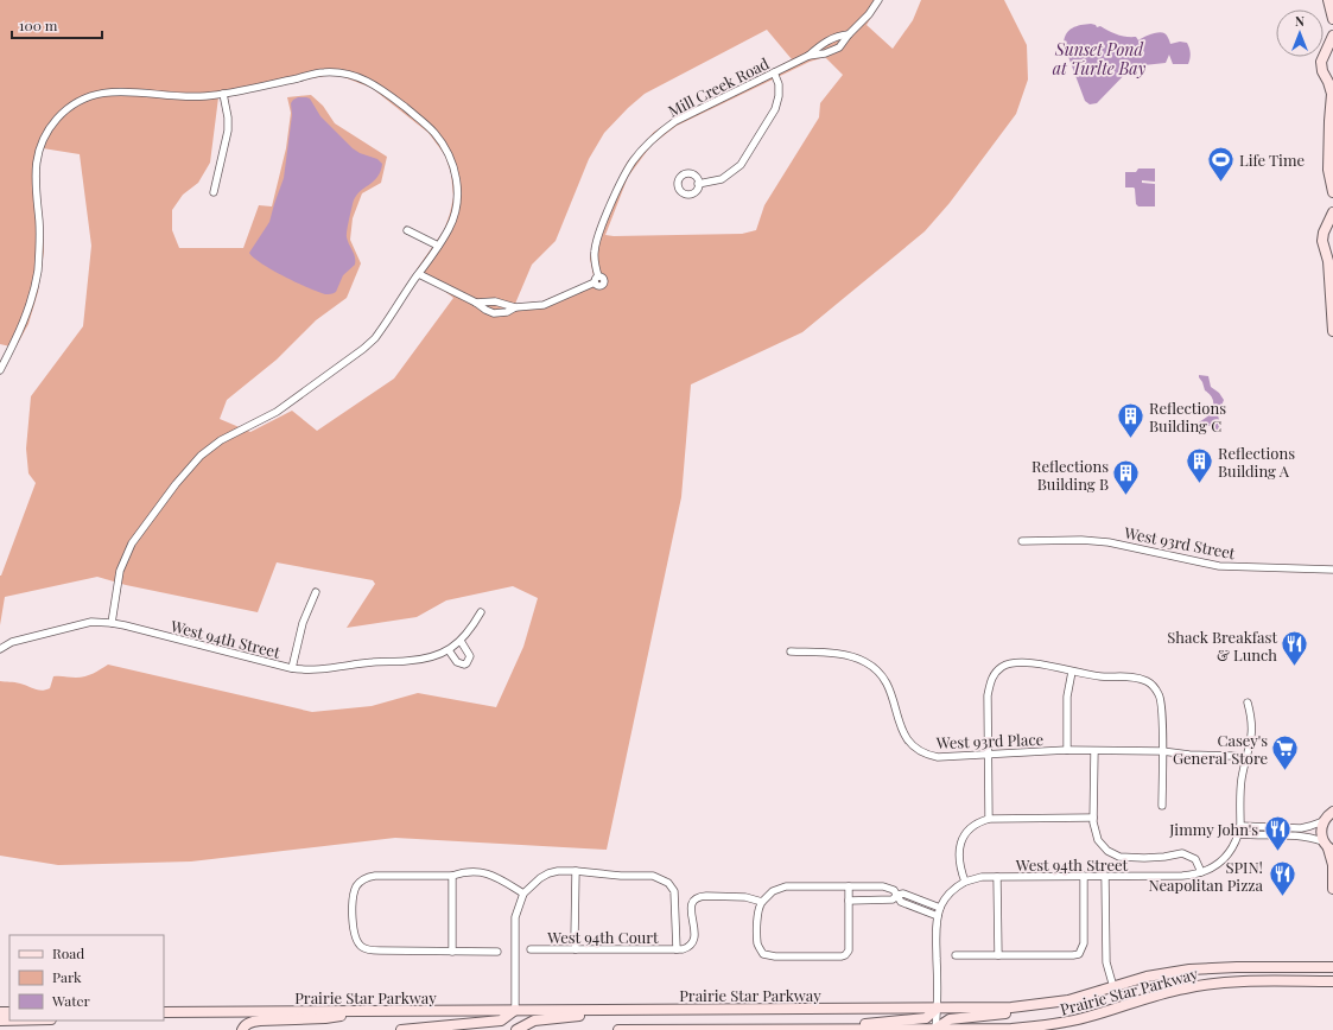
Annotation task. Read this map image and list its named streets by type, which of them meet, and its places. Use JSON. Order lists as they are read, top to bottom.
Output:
{
  "streets": {
    "main road": ["Prairie Star Parkway"],
    "street": [
      "Mill Creek Road",
      "West 93rd Street",
      "West 94th Street",
      "West 93rd Place",
      "West 94th Court"
    ]
  },
  "crossings": [
    ["West 94th Street", "West 93rd Place"]
  ],
  "water": ["Sunset Pond at Turlte Bay"],
  "places": {
    "sports": ["Life Time"],
    "building": ["Reflections Building C", "Reflections Building A", "Reflections Building B"],
    "restaurant": ["Shack Breakfast & Lunch", "Jimmy John's", "SPIN! Neapolitan Pizza"],
    "supermarket": ["Casey's General Store"]
  },
  "legend": ["Road", "Park", "Water"],
  "scale_bar": "100 m",
  "north": "top"
}
